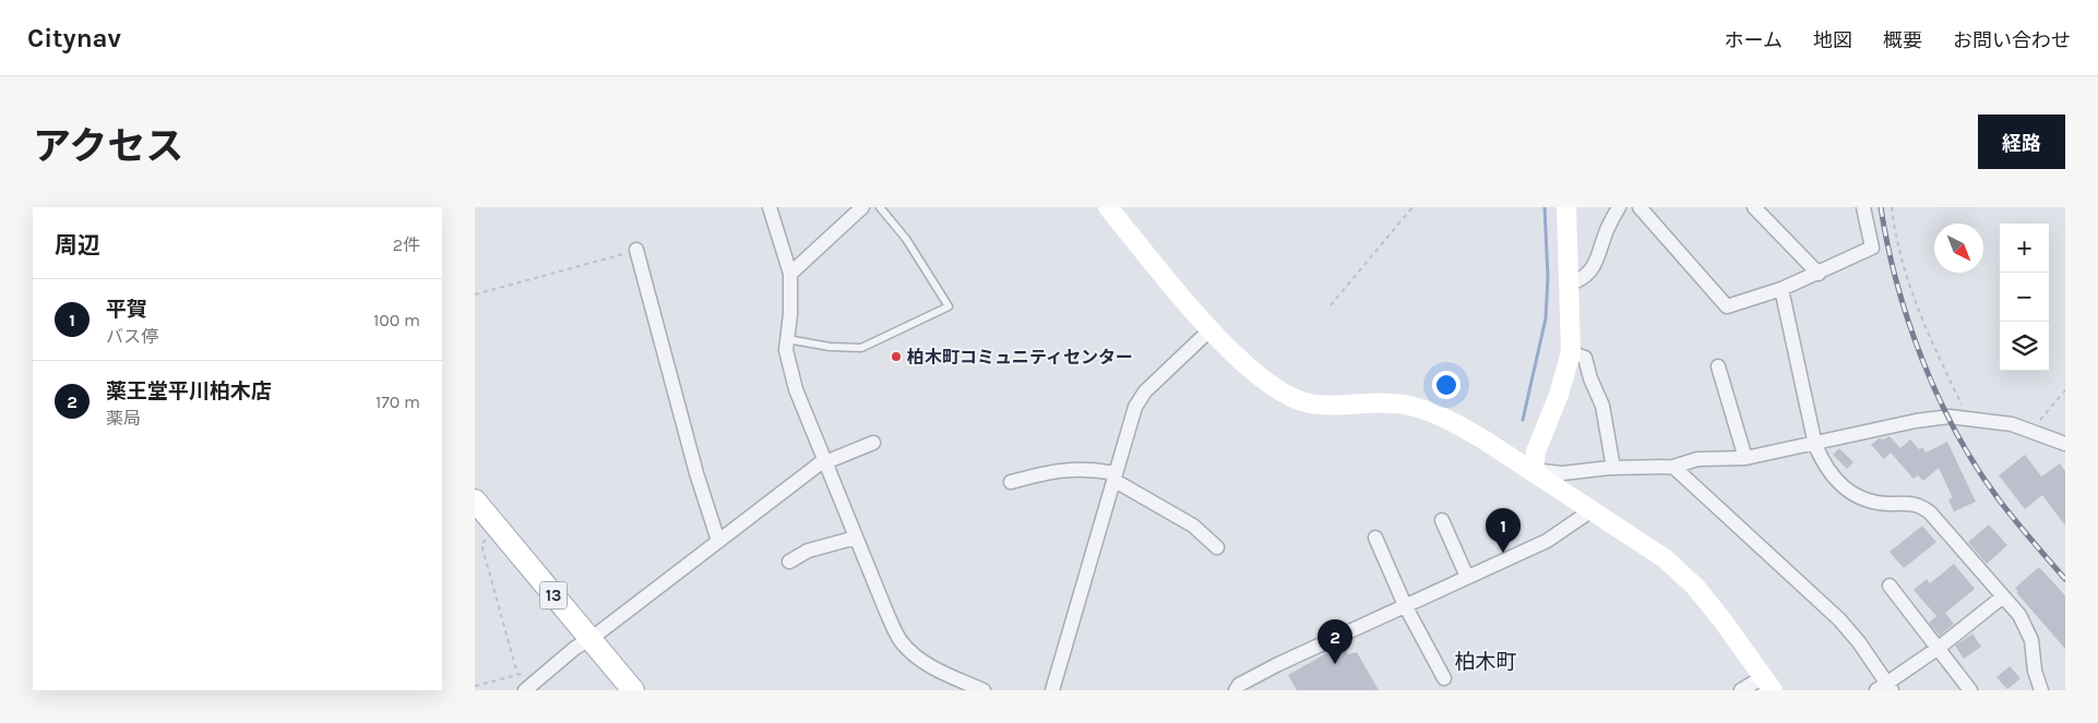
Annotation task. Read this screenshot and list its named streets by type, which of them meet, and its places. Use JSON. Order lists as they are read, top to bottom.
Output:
{
  "streets": {
    "main road": ["13"]
  },
  "districts": ["柏木町"],
  "places": ["柏木町コミュニティセンター"],
  "north": "bottom right",
  "page": {
    "header": "Citynav",
    "nav": [
      "ホーム",
      "地図",
      "概要",
      "お問い合わせ"
    ],
    "title": "アクセス",
    "buttons": "経路",
    "heading": ["周辺", "2件"],
    "map_buttons": ["+", "−"],
    "list": [
      {
        "mark": "1",
        "name": "平賀",
        "note": "バス停",
        "value": "100 m"
      },
      {
        "mark": "2",
        "name": "薬王堂平川柏木店",
        "note": "薬局",
        "value": "170 m"
      }
    ],
    "pins": ["1", "2"]
  }
}
